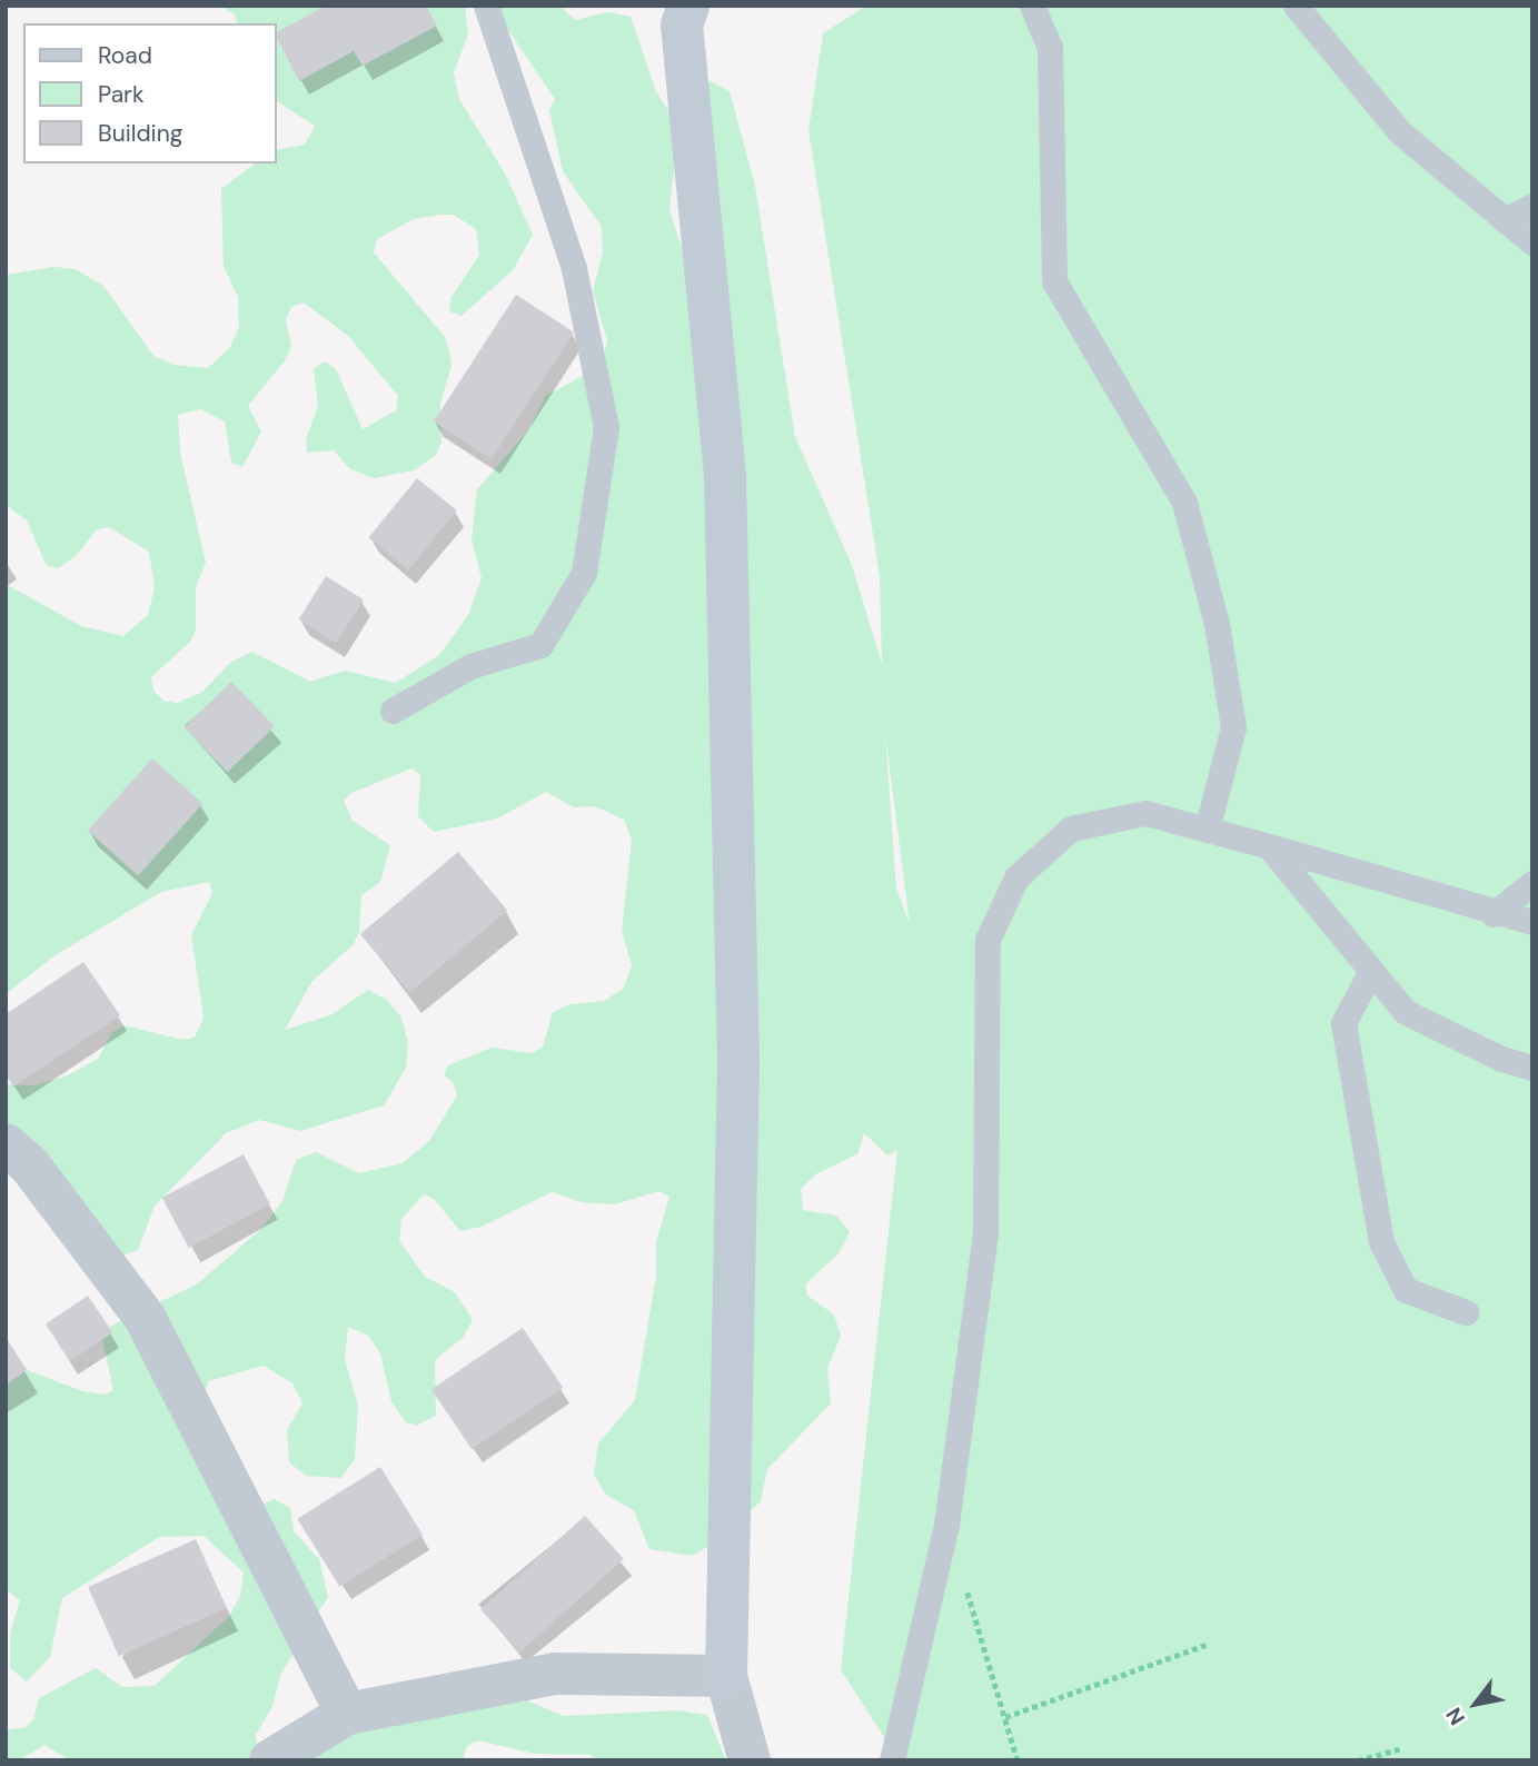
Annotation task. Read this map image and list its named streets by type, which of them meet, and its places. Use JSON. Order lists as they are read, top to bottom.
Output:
{
  "legend": ["Road", "Park", "Building"],
  "north": "bottom left"
}
